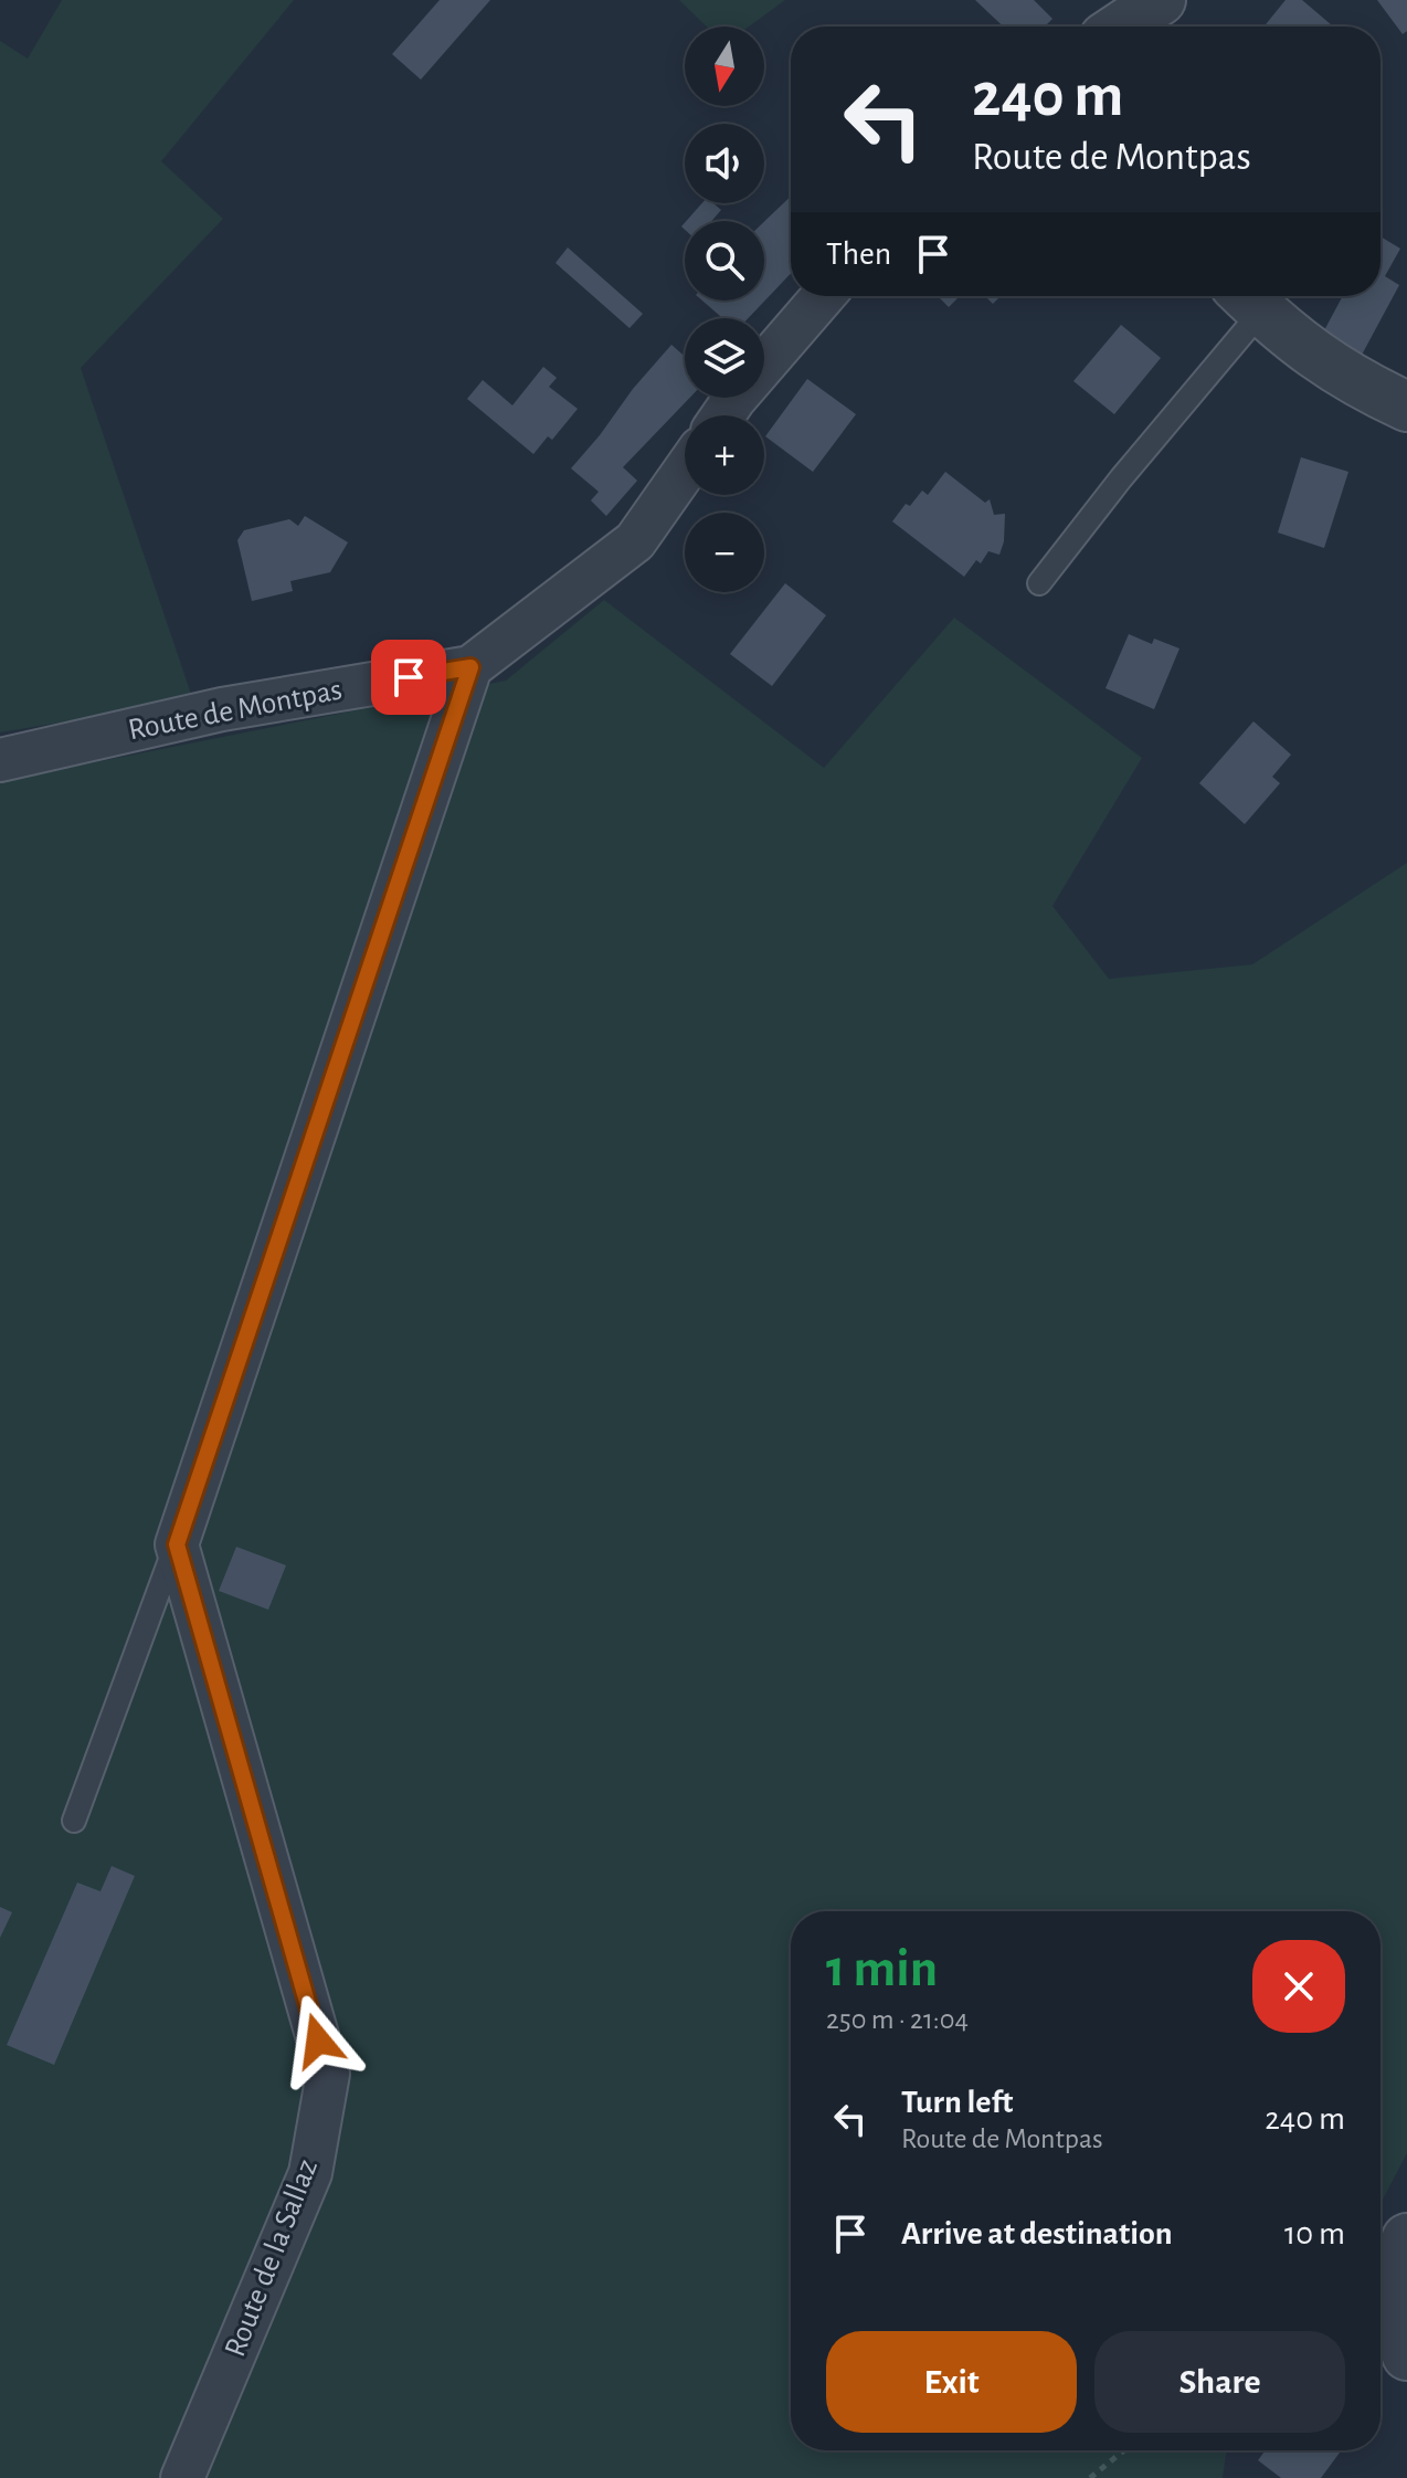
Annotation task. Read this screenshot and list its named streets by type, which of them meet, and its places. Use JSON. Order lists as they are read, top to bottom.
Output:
{
  "streets": {
    "street": ["Route de Montpas", "Route de la Sallaz"]
  },
  "north": "bottom",
  "page": {
    "map_buttons": ["+", "−"],
    "turn": ["240 m", "Route de Montpas"],
    "then": "Then",
    "heading": ["1 min", "250 m · 21:04"],
    "list": [
      {
        "name": "Turn left",
        "note": "Route de Montpas",
        "value": "240 m"
      },
      {
        "name": "Arrive at destination",
        "value": "10 m"
      }
    ],
    "buttons": ["Exit", "Share"]
  }
}
